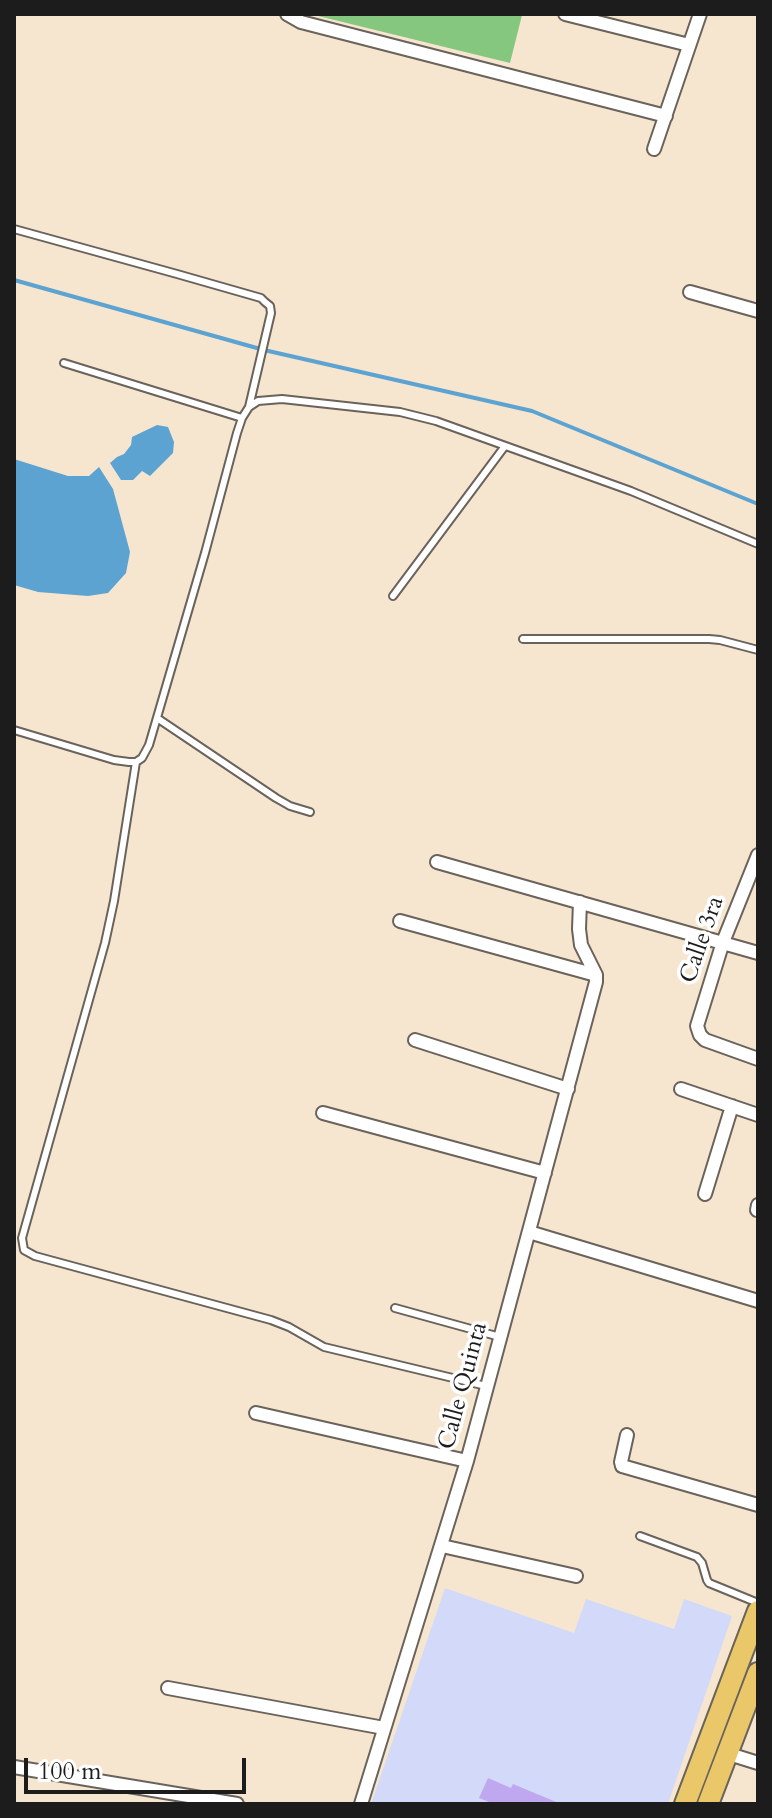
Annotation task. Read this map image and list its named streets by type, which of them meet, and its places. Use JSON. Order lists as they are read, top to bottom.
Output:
{
  "streets": {
    "street": ["Calle 3ra", "Calle Quinta"]
  },
  "scale_bar": "100 m"
}
